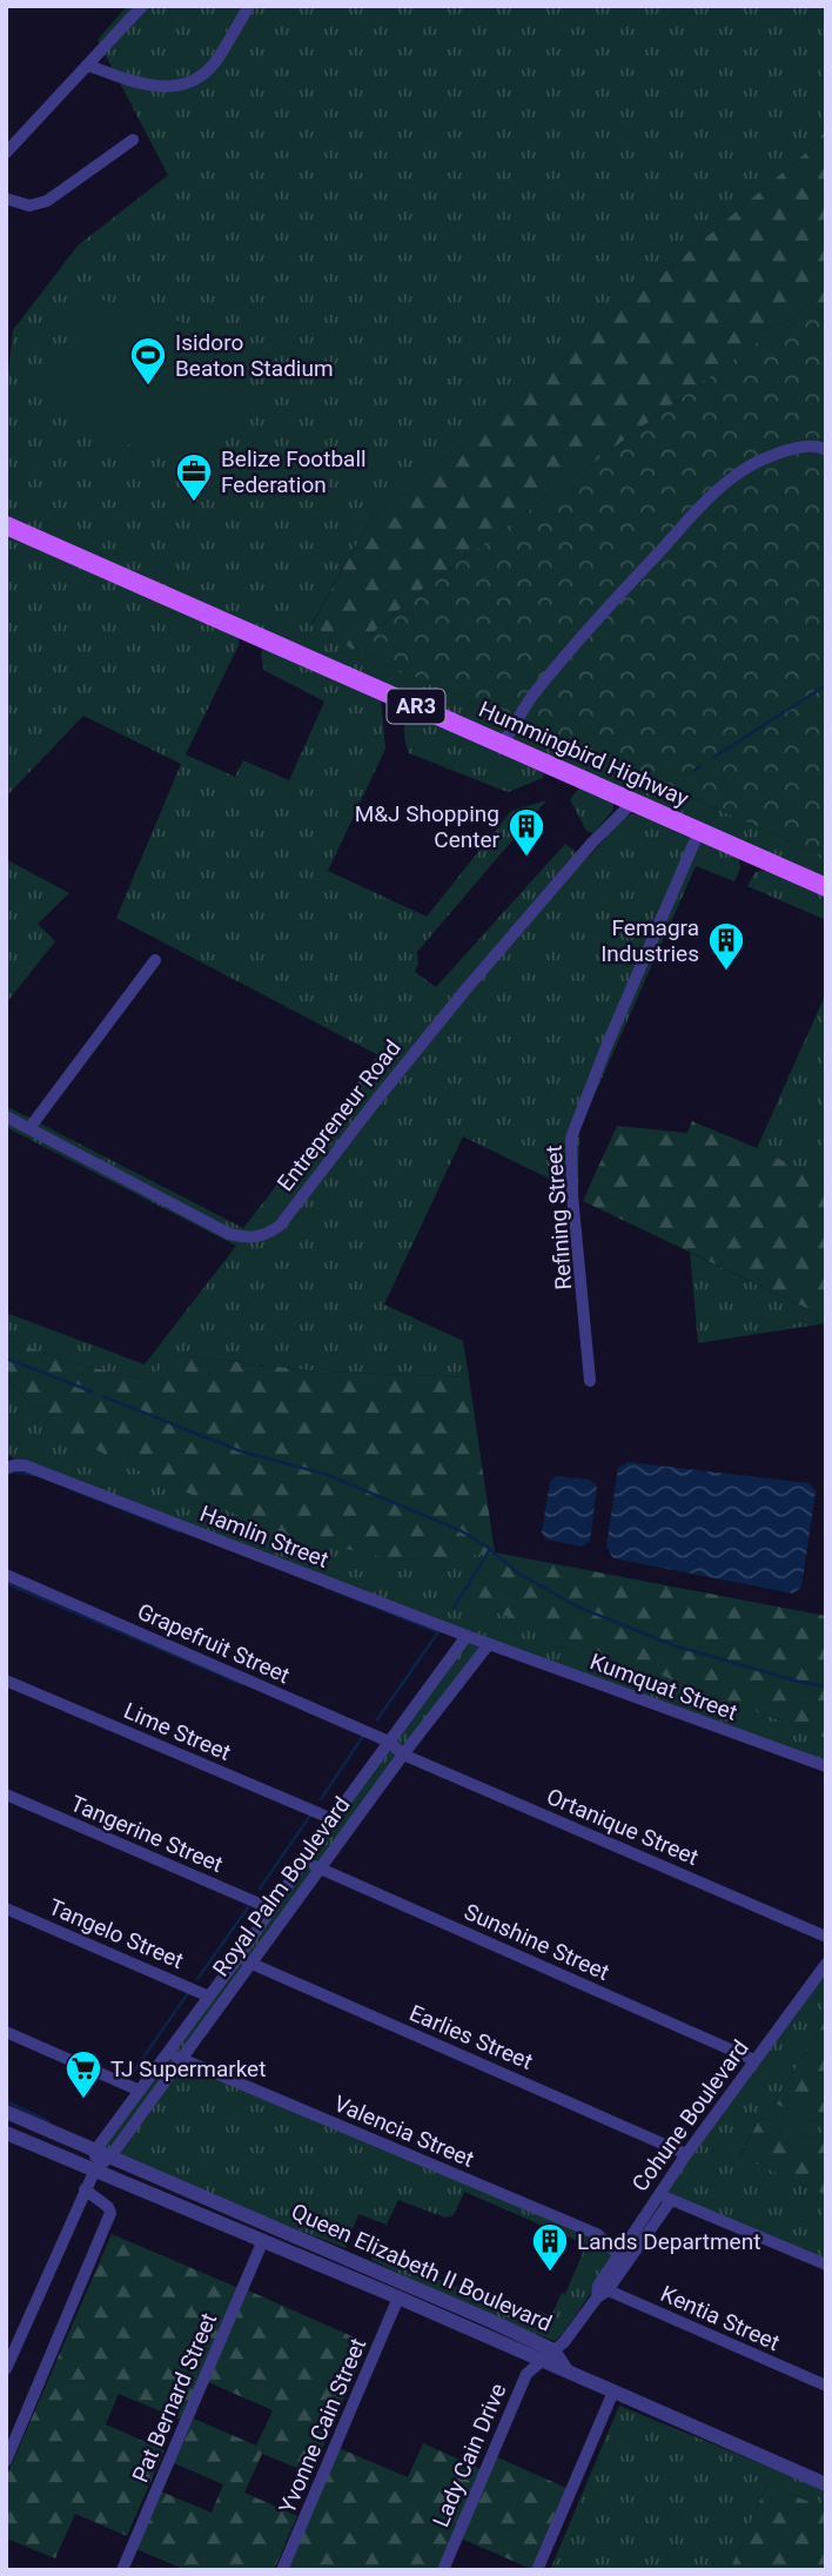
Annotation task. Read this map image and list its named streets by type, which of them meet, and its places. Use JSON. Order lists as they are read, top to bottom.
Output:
{
  "streets": {
    "main road": ["AR3", "Hummingbird Highway"],
    "street": [
      "Entrepreneur Road",
      "Refining Street",
      "Hamlin Street",
      "Grapefruit Street",
      "Kumquat Street",
      "Lime Street",
      "Ortanique Street",
      "Tangerine Street",
      "Royal Palm Boulevard",
      "Tangelo Street",
      "Sunshine Street",
      "Earlies Street",
      "Cohune Boulevard",
      "Valencia Street",
      "Queen Elizabeth II Boulevard",
      "Kentia Street",
      "Pat Bernard Street",
      "Yvonne Cain Street",
      "Lady Cain Drive"
    ]
  },
  "crossings": [
    ["Hummingbird Highway", "Entrepreneur Road"],
    ["Hummingbird Highway", "Refining Street"],
    ["Hamlin Street", "Kumquat Street"],
    ["Hamlin Street", "Royal Palm Boulevard"],
    ["Grapefruit Street", "Ortanique Street"],
    ["Grapefruit Street", "Royal Palm Boulevard"],
    ["Kumquat Street", "Royal Palm Boulevard"],
    ["Lime Street", "Royal Palm Boulevard"],
    ["Ortanique Street", "Royal Palm Boulevard"],
    ["Tangerine Street", "Royal Palm Boulevard"],
    ["Royal Palm Boulevard", "Tangelo Street"],
    ["Royal Palm Boulevard", "Sunshine Street"],
    ["Royal Palm Boulevard", "Earlies Street"],
    ["Royal Palm Boulevard", "Valencia Street"],
    ["Royal Palm Boulevard", "Queen Elizabeth II Boulevard"],
    ["Sunshine Street", "Cohune Boulevard"],
    ["Earlies Street", "Cohune Boulevard"],
    ["Cohune Boulevard", "Valencia Street"],
    ["Cohune Boulevard", "Queen Elizabeth II Boulevard"],
    ["Cohune Boulevard", "Kentia Street"],
    ["Cohune Boulevard", "Lady Cain Drive"],
    ["Queen Elizabeth II Boulevard", "Pat Bernard Street"],
    ["Queen Elizabeth II Boulevard", "Yvonne Cain Street"],
    ["Queen Elizabeth II Boulevard", "Lady Cain Drive"]
  ],
  "places": {
    "sports": ["Isidoro Beaton Stadium"],
    "office": ["Belize Football Federation"],
    "building": ["M&J Shopping Center", "Femagra Industries", "Lands Department"],
    "supermarket": ["TJ Supermarket"]
  }
}
